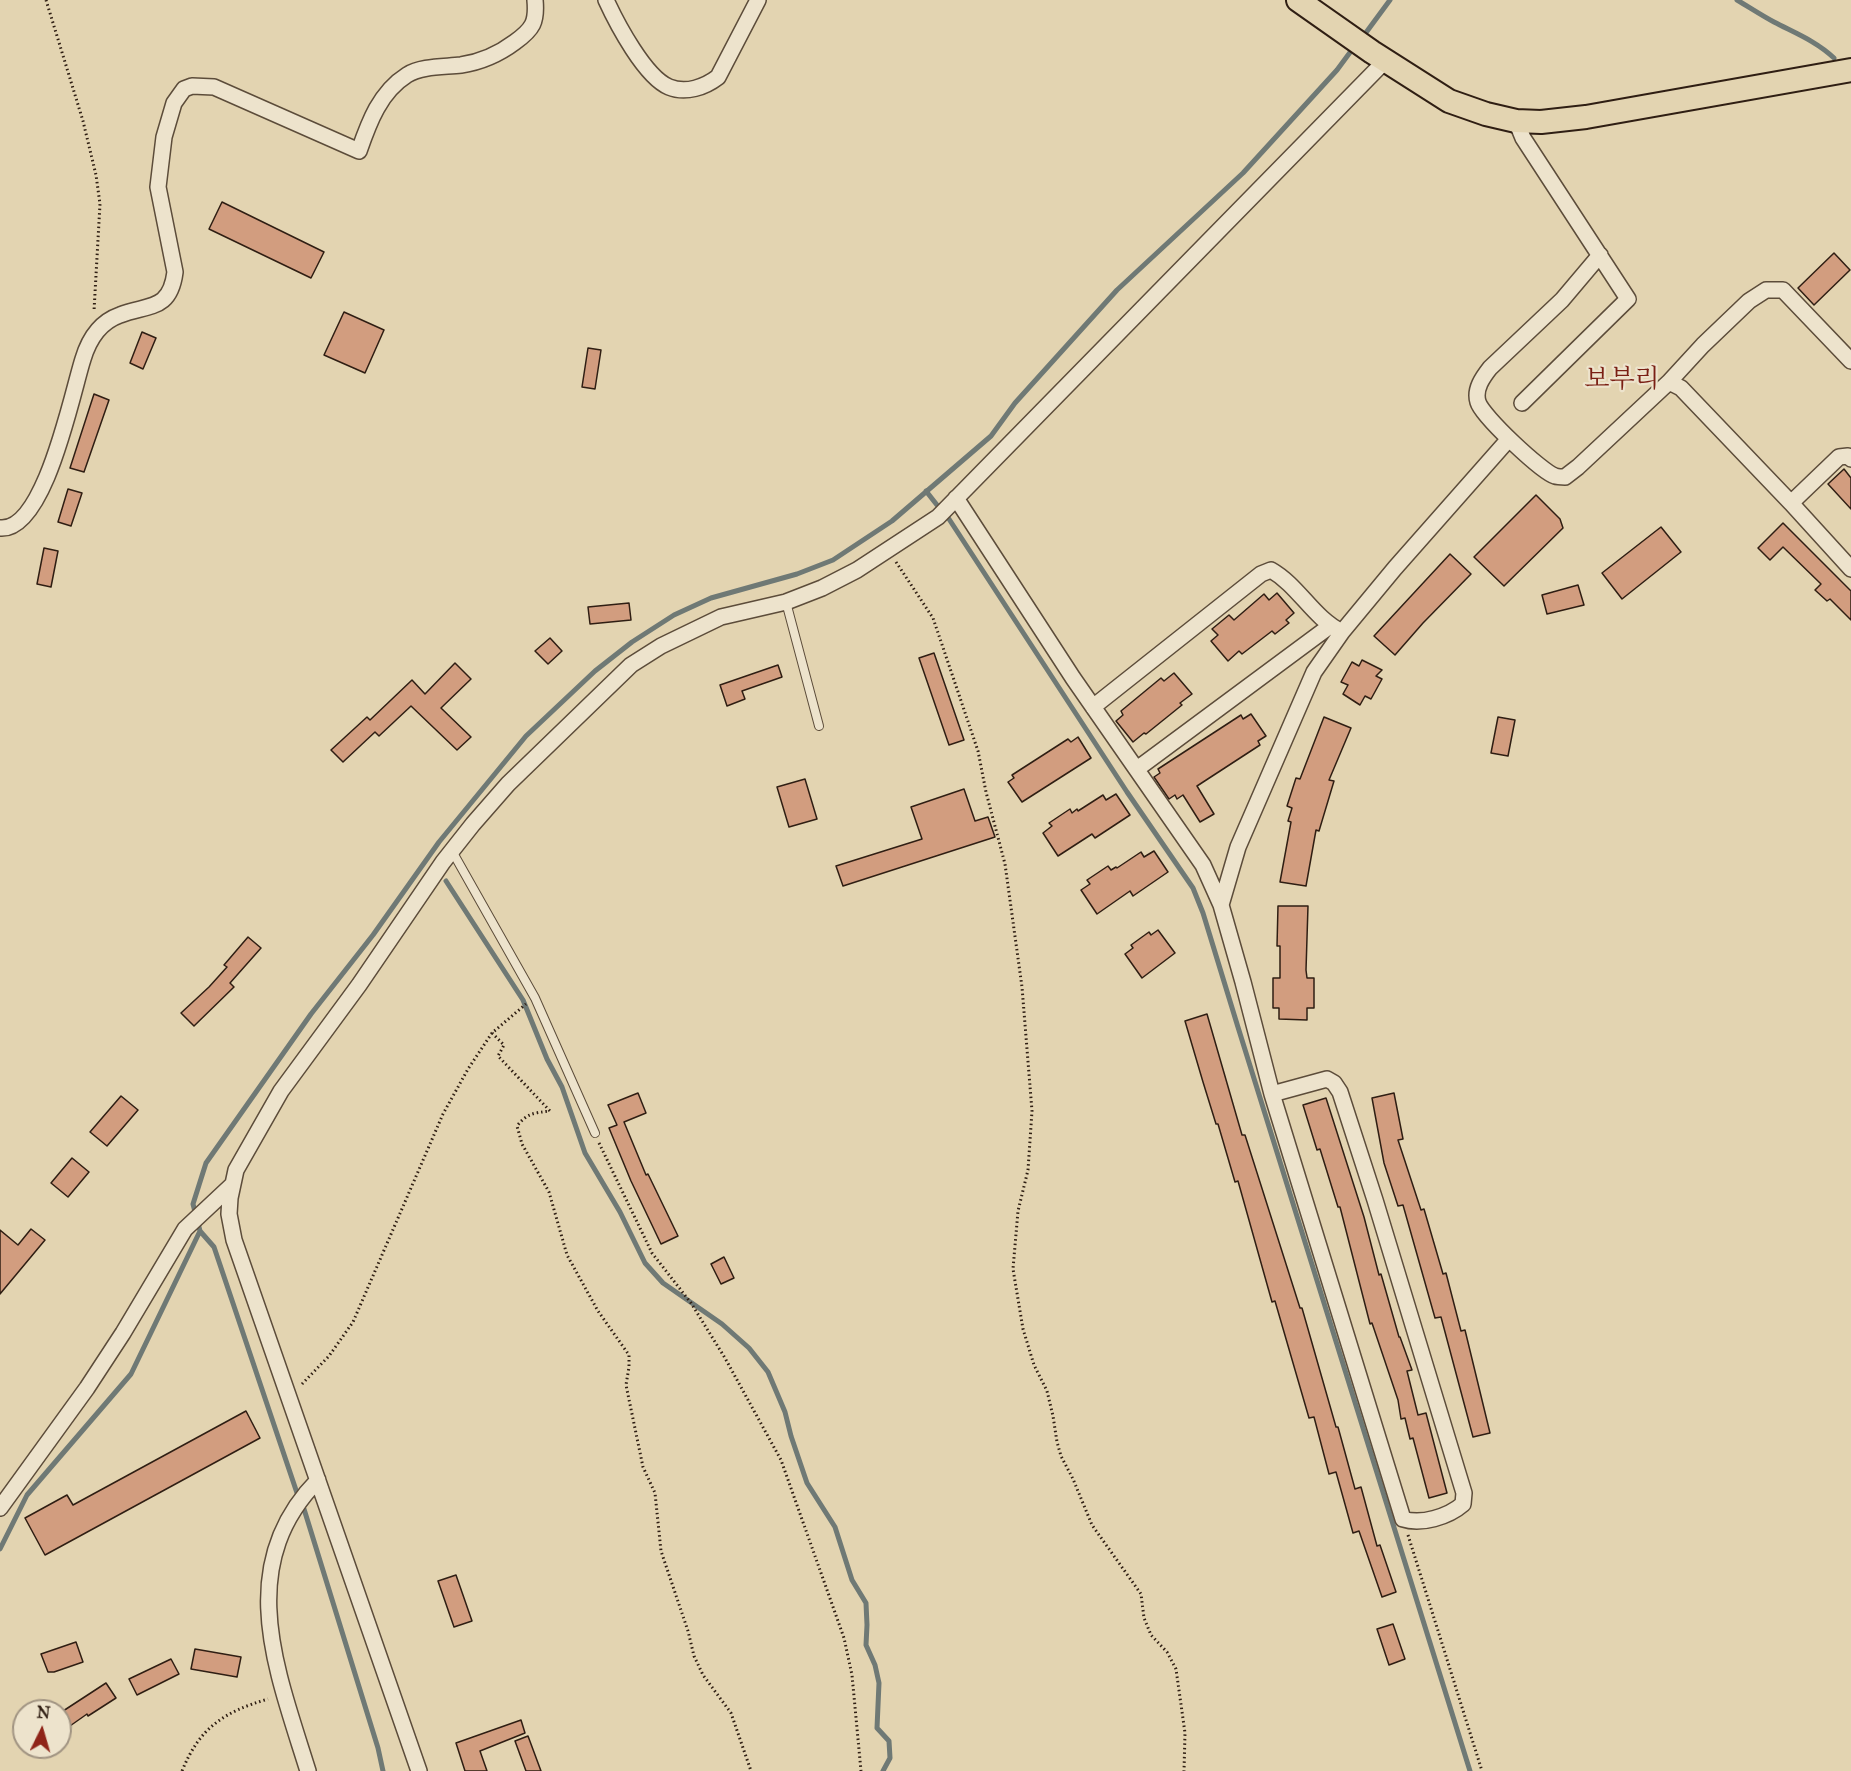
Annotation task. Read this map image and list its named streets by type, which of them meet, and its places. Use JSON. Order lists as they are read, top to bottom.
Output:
{
  "districts": ["보부리"],
  "north": "top"
}
